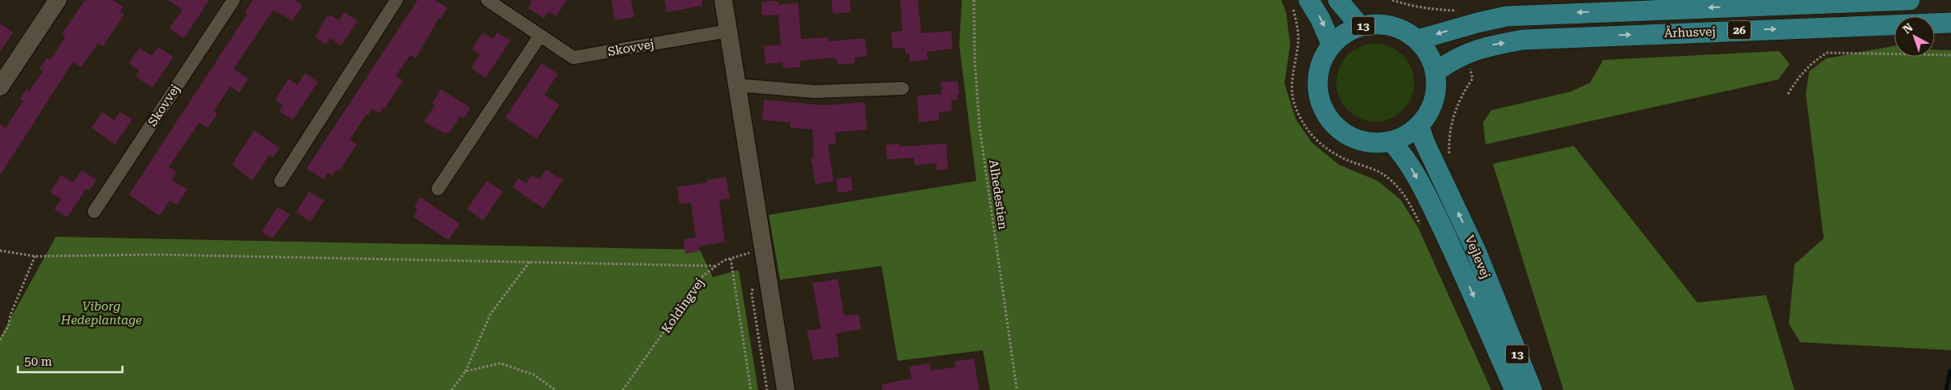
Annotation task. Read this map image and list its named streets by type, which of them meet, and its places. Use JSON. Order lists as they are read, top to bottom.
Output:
{
  "streets": {
    "main road": [
      "13",
      "26",
      "Århusvej",
      "Vejlevej"
    ],
    "street": ["Skovvej"],
    "path": ["Alhedestien", "Koldingvej"]
  },
  "crossings": [
    ["13", "Århusvej"],
    ["13", "Vejlevej"],
    ["Århusvej", "Vejlevej"]
  ],
  "parks": ["Viborg Hedeplantage"],
  "scale_bar": "50 m",
  "north": "top left"
}
